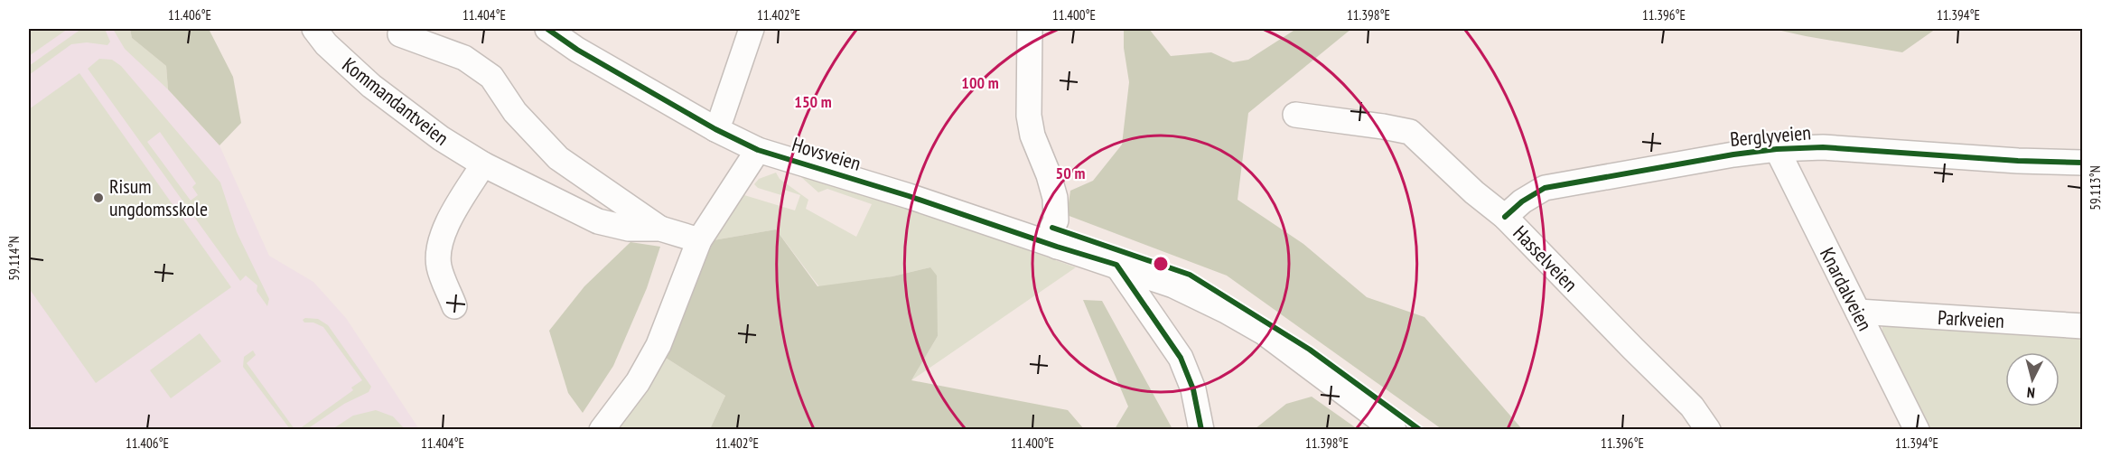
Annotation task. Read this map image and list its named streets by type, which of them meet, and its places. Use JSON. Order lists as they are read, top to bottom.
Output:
{
  "streets": {
    "street": [
      "Kommandantveien",
      "Berglyveien",
      "Hovsveien",
      "Hasselveien",
      "Knardalveien",
      "Parkveien"
    ]
  },
  "crossings": [
    ["Berglyveien", "Hasselveien"],
    ["Berglyveien", "Knardalveien"],
    ["Knardalveien", "Parkveien"]
  ],
  "places": ["Risum ungdomsskole"],
  "north": "bottom",
  "coordinates": [
    "11.406°E",
    "11.404°E",
    "11.402°E",
    "11.400°E",
    "11.398°E",
    "11.396°E",
    "11.394°E",
    "59.113°N",
    "59.114°N"
  ],
  "rings": ["100 m", "150 m", "50 m"]
}
